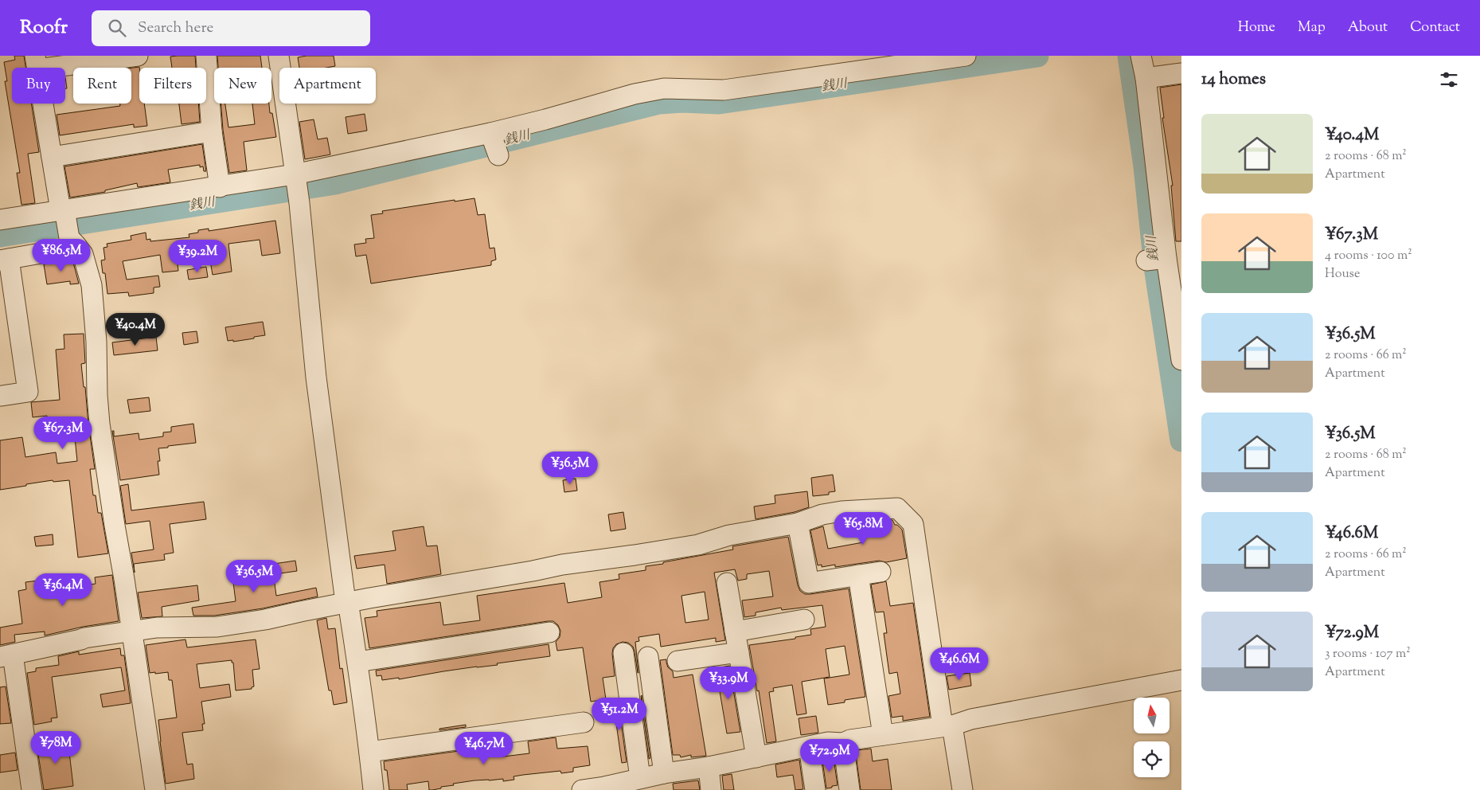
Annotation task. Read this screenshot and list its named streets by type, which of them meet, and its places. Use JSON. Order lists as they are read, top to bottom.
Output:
{
  "water": ["銭川"],
  "north": "top",
  "page": {
    "header": "Roofr",
    "search": "Search here",
    "nav": [
      "Home",
      "Map",
      "About",
      "Contact"
    ],
    "heading": "14 homes",
    "chip": [
      "Buy",
      "Rent",
      "Filters",
      "New",
      "Apartment"
    ],
    "list": [
      {
        "name": "¥40.4M",
        "note": "2 rooms · 68 m² · Apartment"
      },
      {
        "name": "¥67.3M",
        "note": "4 rooms · 100 m² · House"
      },
      {
        "name": "¥36.5M",
        "note": "2 rooms · 66 m² · Apartment"
      },
      {
        "name": "¥36.5M",
        "note": "2 rooms · 68 m² · Apartment"
      },
      {
        "name": "¥46.6M",
        "note": "2 rooms · 66 m² · Apartment"
      },
      {
        "name": "¥72.9M",
        "note": "3 rooms · 107 m² · Apartment"
      }
    ],
    "price": [
      "¥86.5M",
      "¥39.2M",
      "¥40.4M",
      "¥67.3M",
      "¥36.5M",
      "¥65.8M",
      "¥36.5M",
      "¥36.4M",
      "¥46.6M",
      "¥33.9M",
      "¥51.2M",
      "¥78M",
      "¥46.7M",
      "¥72.9M"
    ]
  }
}
